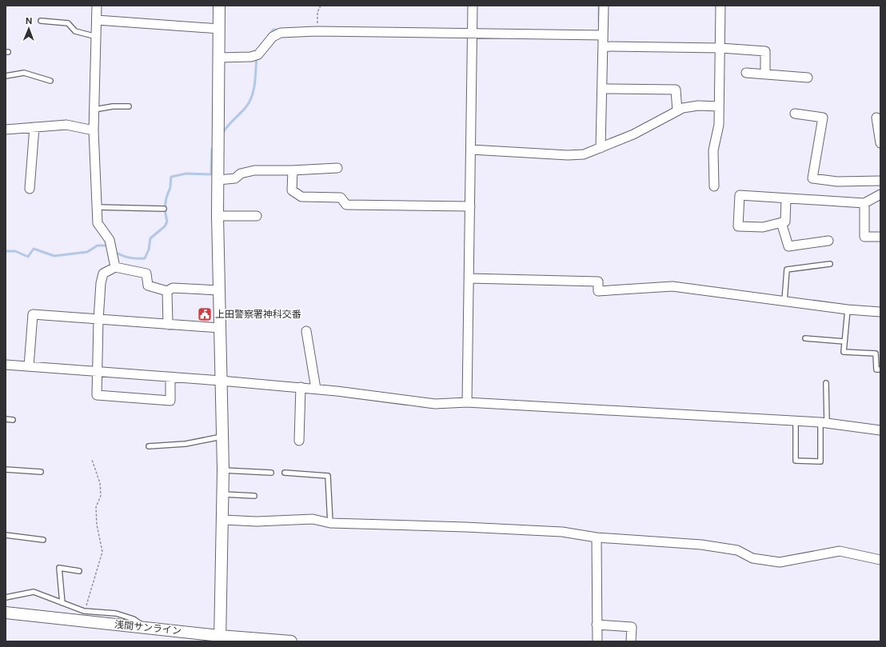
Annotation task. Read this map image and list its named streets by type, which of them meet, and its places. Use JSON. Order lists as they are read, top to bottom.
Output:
{
  "streets": {
    "street": ["浅間サンライン"]
  },
  "places": {
    "public building": ["上田警察署神科交番"]
  },
  "north": "top"
}
